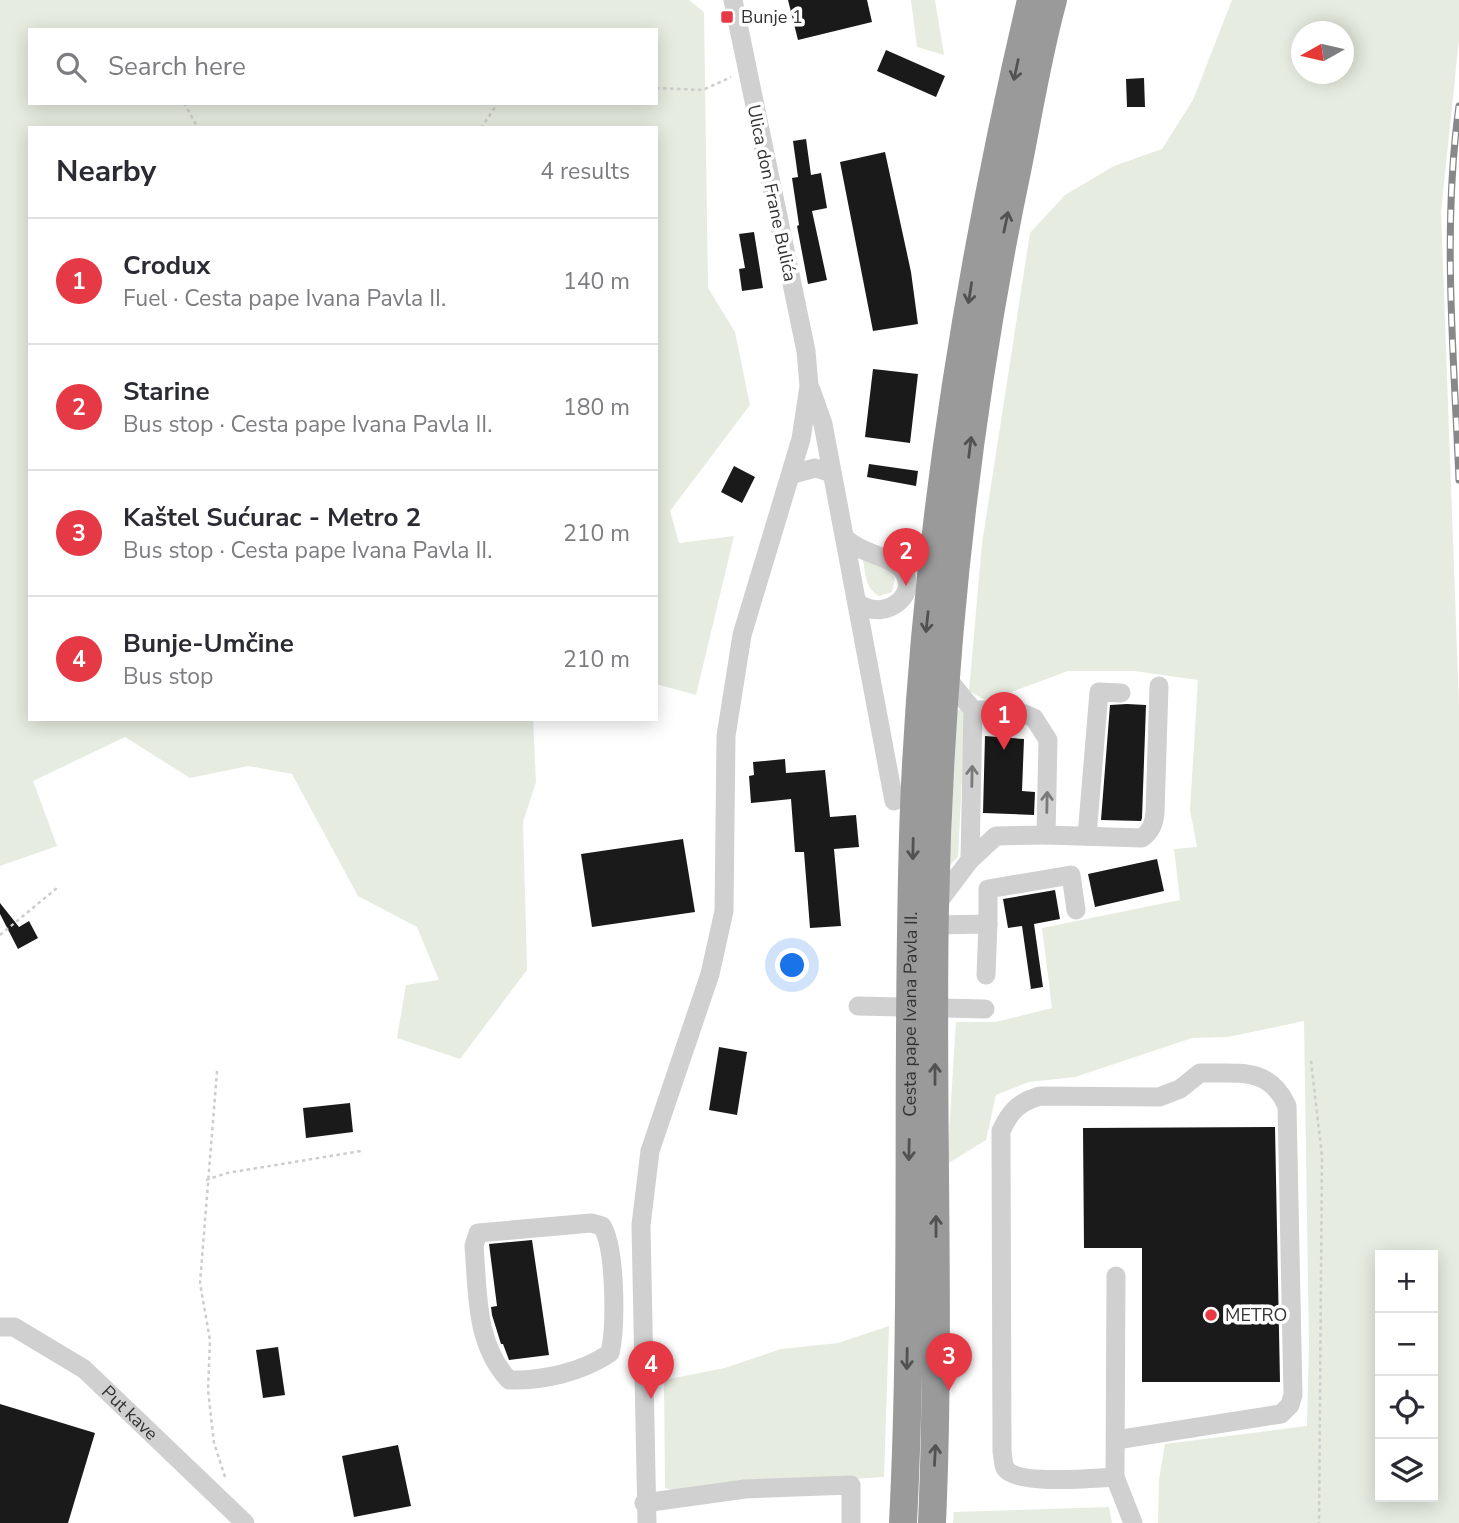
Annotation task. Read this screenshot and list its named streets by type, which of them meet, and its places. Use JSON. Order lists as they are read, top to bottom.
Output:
{
  "streets": {
    "highway": ["Cesta pape Ivana Pavla II."],
    "street": ["Ulica don Frane Bulića", "Put kave"]
  },
  "places": {
    "transit": ["Bunje 1"],
    "other": ["METRO"]
  },
  "north": "left",
  "page": {
    "search": "Search here",
    "heading": ["Nearby", "4 results"],
    "list": [
      {
        "mark": "1",
        "name": "Crodux",
        "note": "Fuel · Cesta pape Ivana Pavla II.",
        "value": "140 m"
      },
      {
        "mark": "2",
        "name": "Starine",
        "note": "Bus stop · Cesta pape Ivana Pavla II.",
        "value": "180 m"
      },
      {
        "mark": "3",
        "name": "Kaštel Sućurac - Metro 2",
        "note": "Bus stop · Cesta pape Ivana Pavla II.",
        "value": "210 m"
      },
      {
        "mark": "4",
        "name": "Bunje-Umčine",
        "note": "Bus stop",
        "value": "210 m"
      }
    ],
    "pins": [
      "2",
      "1",
      "3",
      "4"
    ],
    "map_buttons": ["+", "−"]
  }
}
